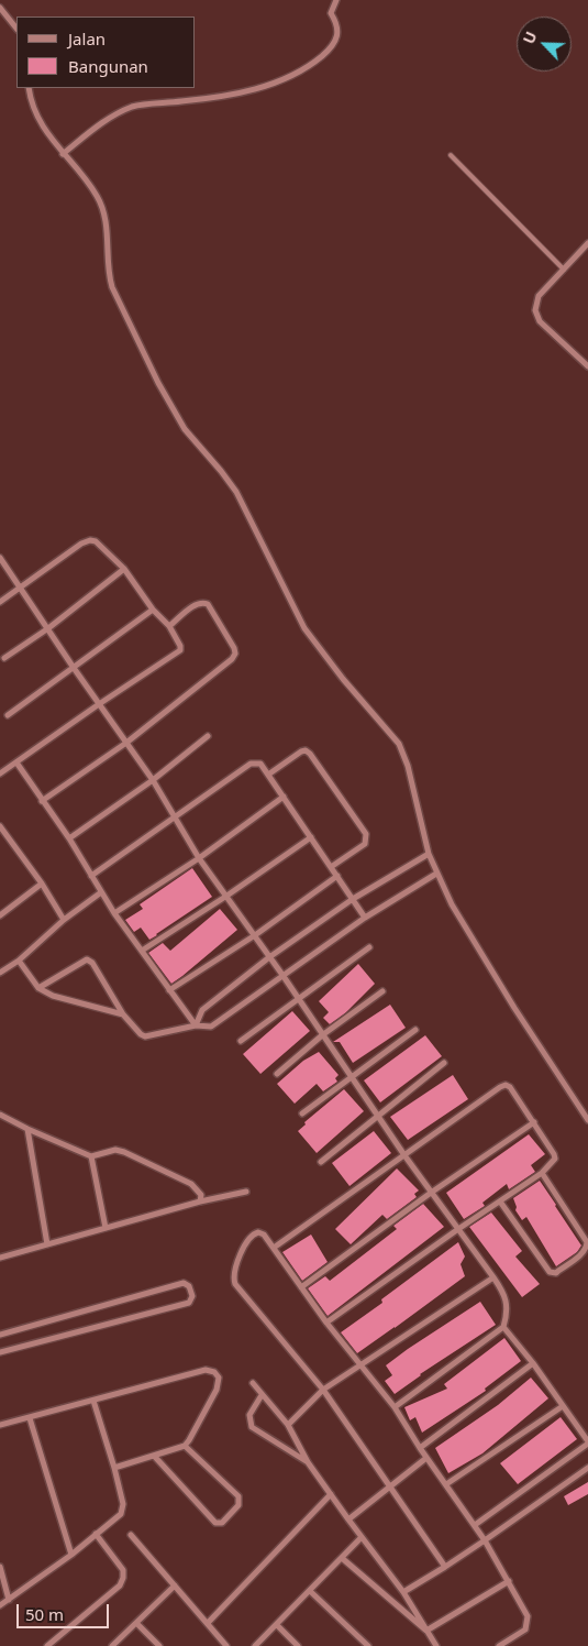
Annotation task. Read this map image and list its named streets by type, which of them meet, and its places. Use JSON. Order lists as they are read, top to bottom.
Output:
{
  "legend": ["Jalan", "Bangunan"],
  "scale_bar": "50 m",
  "north": "top left"
}
